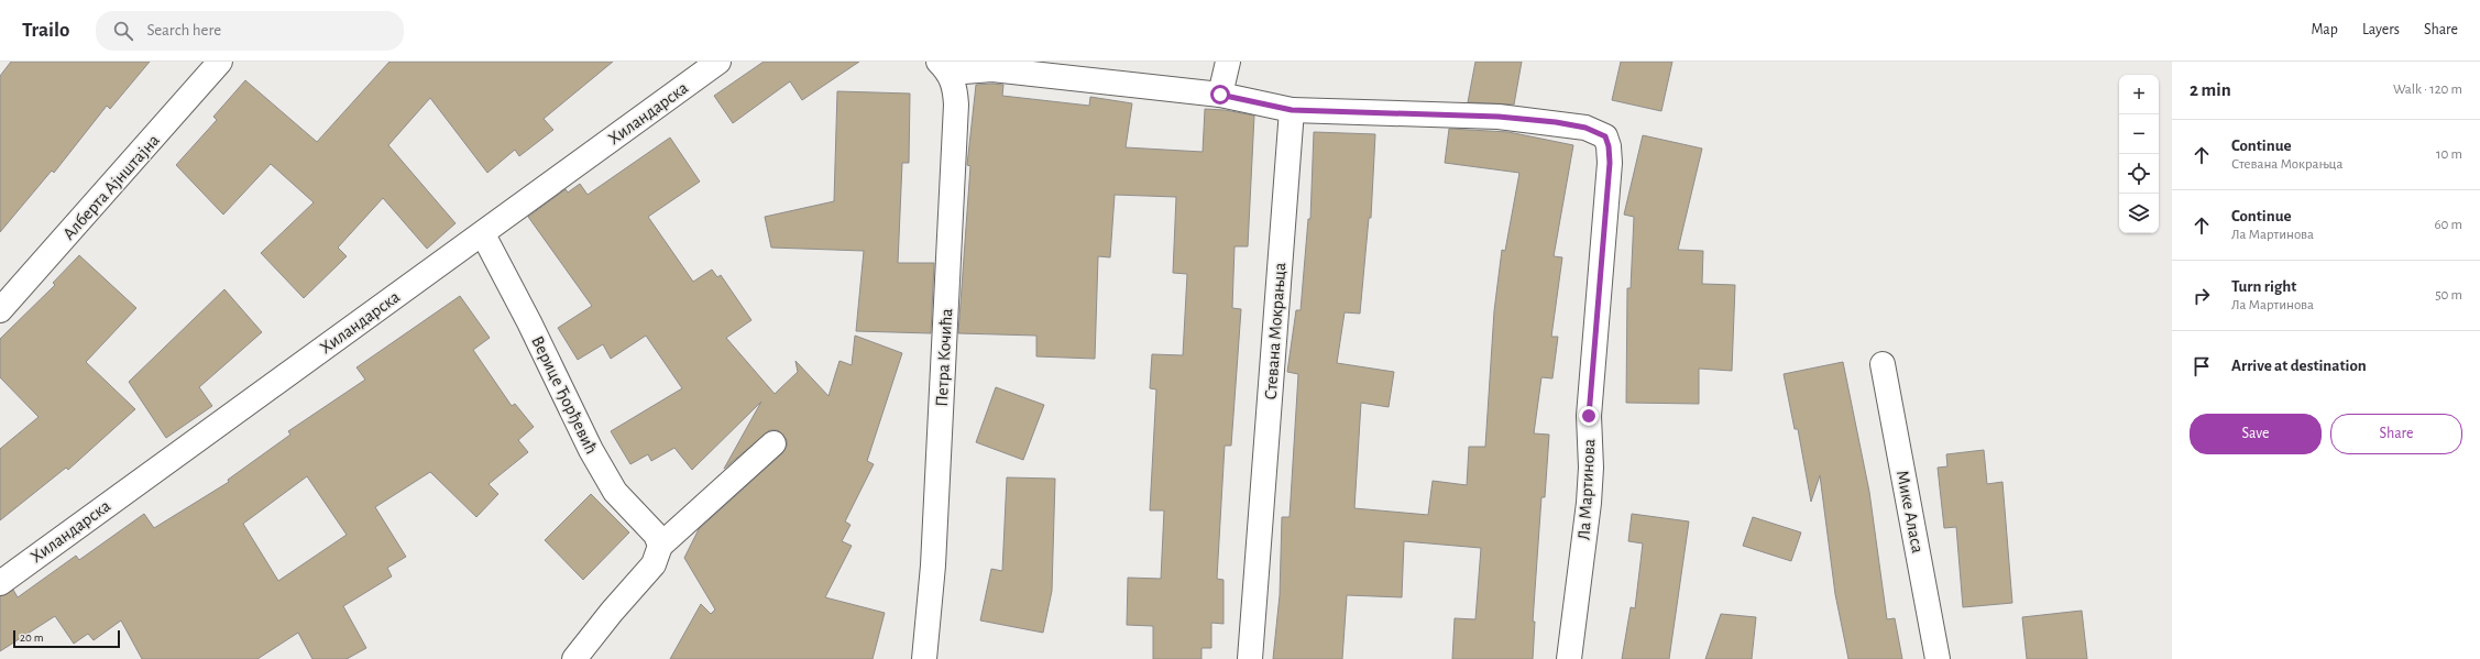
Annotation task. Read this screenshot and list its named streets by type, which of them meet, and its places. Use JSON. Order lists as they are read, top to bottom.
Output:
{
  "streets": {
    "street": [
      "Хиландарска",
      "Алберта Ајнштајна",
      "Стевана Мокрањца",
      "Петра Кочића",
      "Верице Ђорђевић",
      "Ла Мартинова",
      "Мике Аласа"
    ]
  },
  "crossings": [
    ["Хиландарска", "Верице Ђорђевић"],
    ["Стевана Мокрањца", "Ла Мартинова"]
  ],
  "scale_bar": "20 m",
  "page": {
    "header": "Trailo",
    "search": "Search here",
    "nav": ["Map", "Layers", "Share"],
    "heading": ["2 min", "Walk · 120 m"],
    "map_buttons": ["+", "−"],
    "list": [
      ["Continue", "Стевана Мокрањца", "10 m"],
      ["Continue", "Ла Мартинова", "60 m"],
      ["Turn right", "Ла Мартинова", "50 m"],
      "Arrive at destination"
    ],
    "buttons": ["Save", "Share"],
    "scale": "20 m"
  }
}
